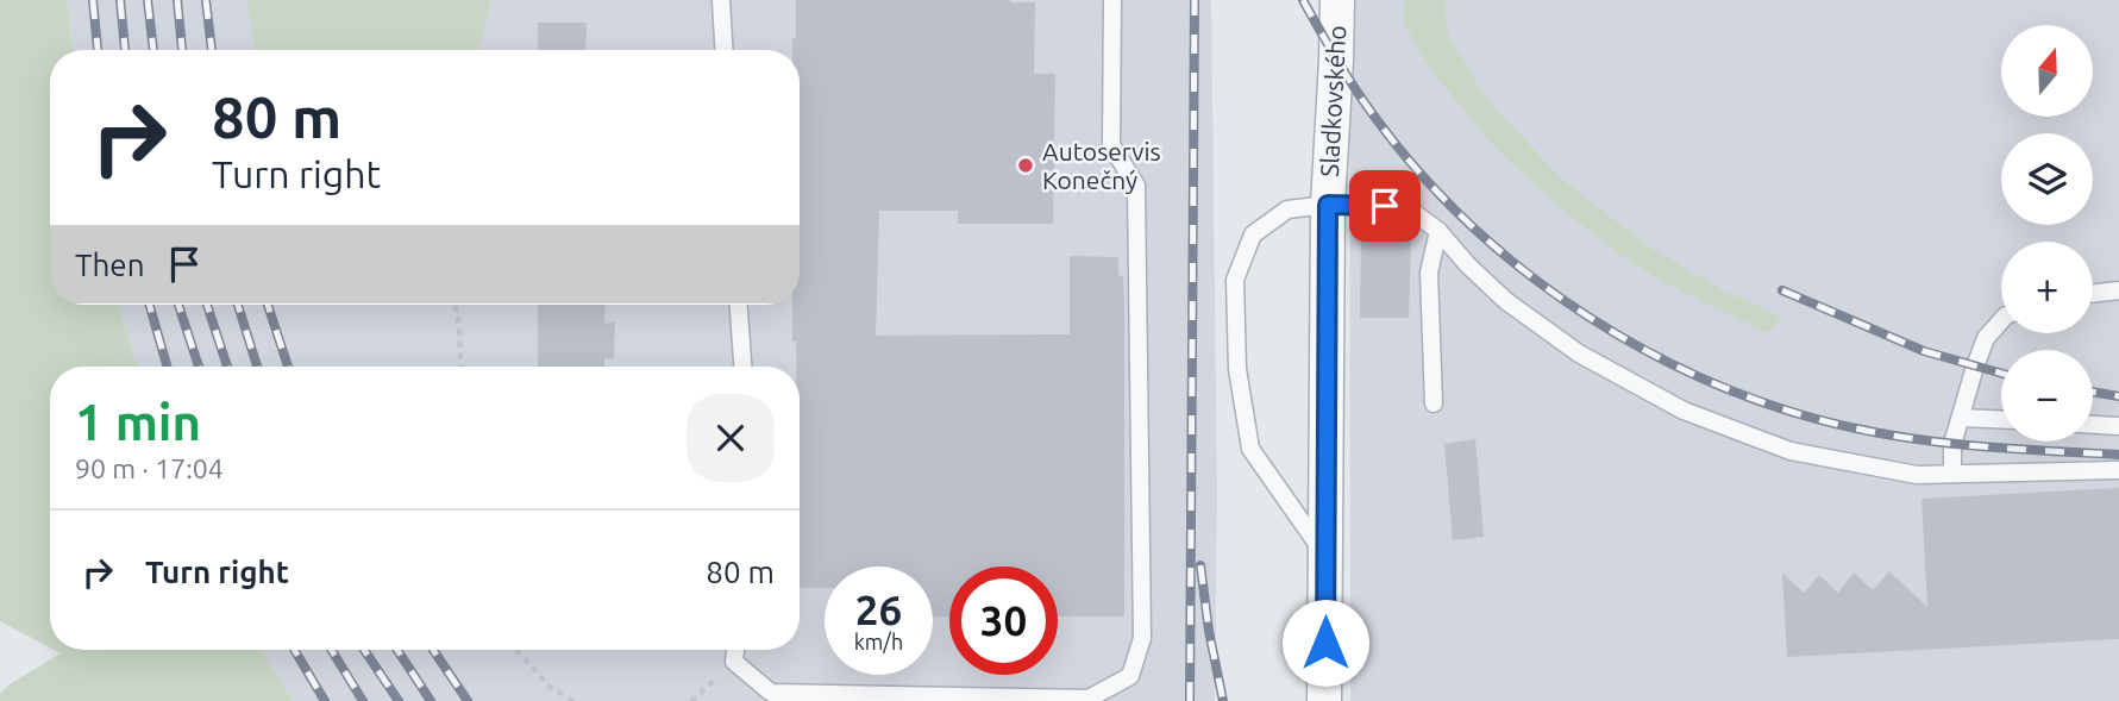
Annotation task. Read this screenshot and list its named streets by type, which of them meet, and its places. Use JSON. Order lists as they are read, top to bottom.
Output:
{
  "streets": {
    "street": ["Sladkovského"]
  },
  "places": ["Autoservis Konečný"],
  "north": "top",
  "page": {
    "map_buttons": ["+", "−"],
    "turn": ["80 m", "Turn right"],
    "then": "Then",
    "heading": ["1 min", "90 m · 17:04"],
    "list": [
      {
        "name": "Turn right",
        "value": "80 m"
      }
    ],
    "speed": "26 km/h",
    "limit": "30"
  }
}
